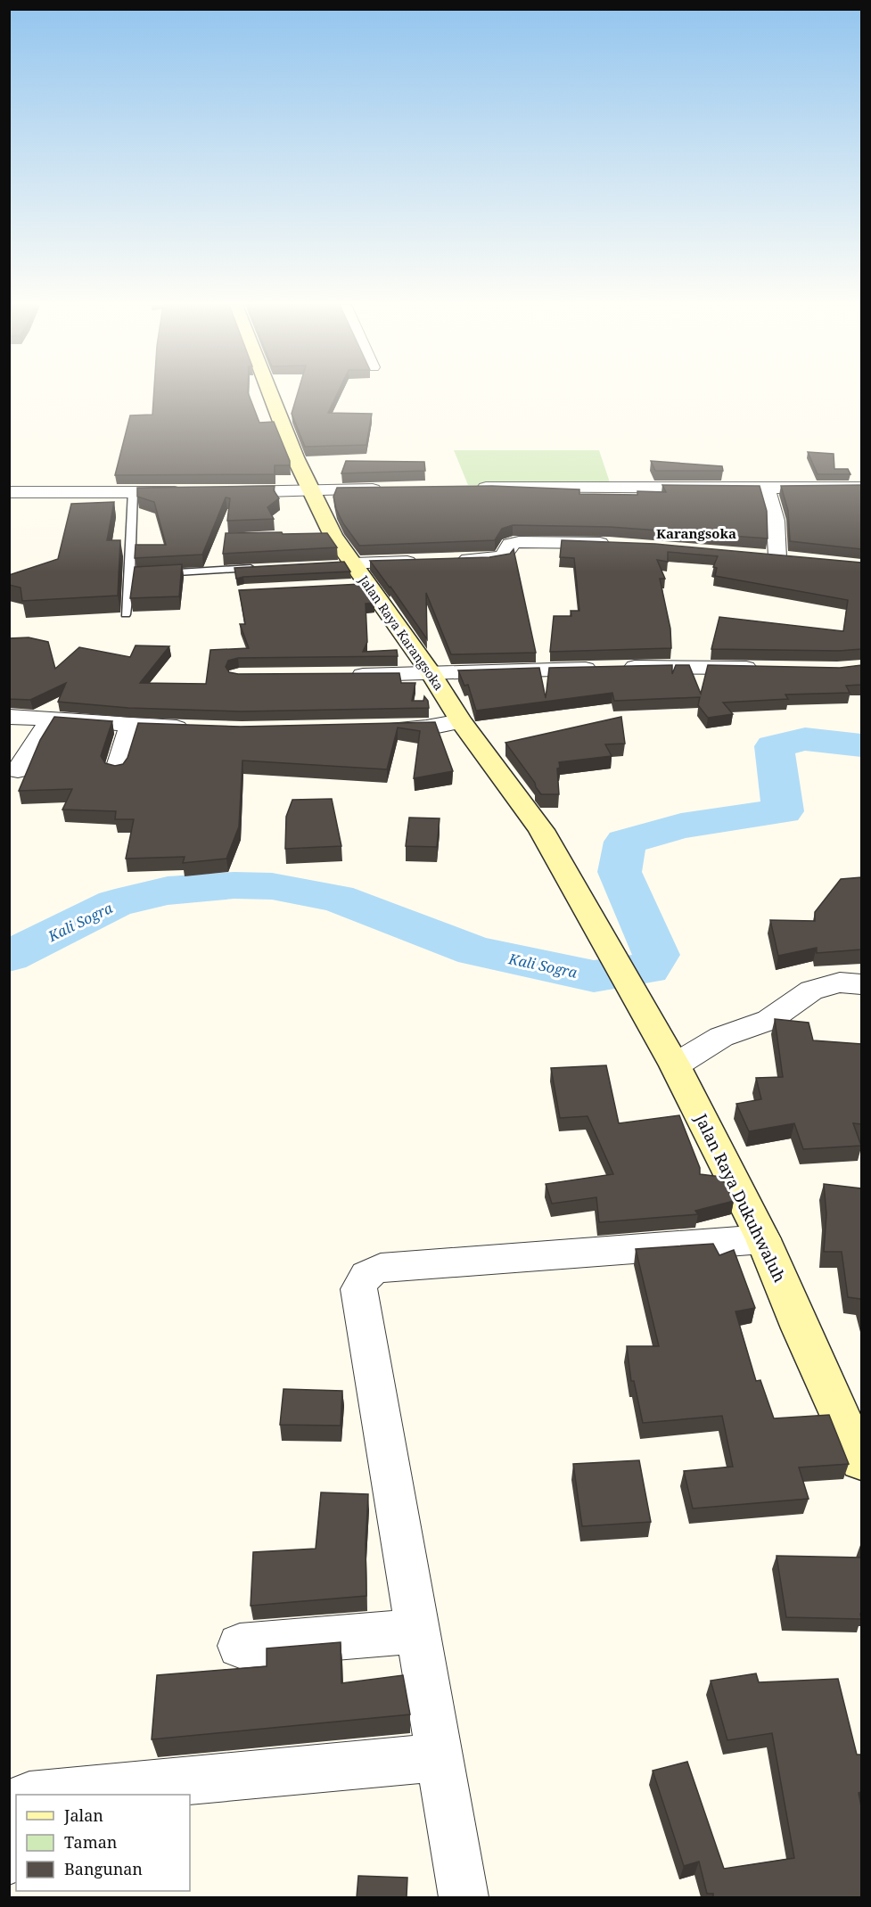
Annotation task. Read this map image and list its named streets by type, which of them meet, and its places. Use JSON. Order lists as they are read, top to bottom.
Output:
{
  "streets": {
    "main road": ["Jalan Raya Karangsoka", "Jalan Raya Dukuhwaluh"]
  },
  "crossings": [
    ["Jalan Raya Karangsoka", "Jalan Raya Dukuhwaluh"]
  ],
  "districts": ["Karangsoka"],
  "water": ["Kali Sogra"],
  "legend": ["Jalan", "Taman", "Bangunan"]
}
